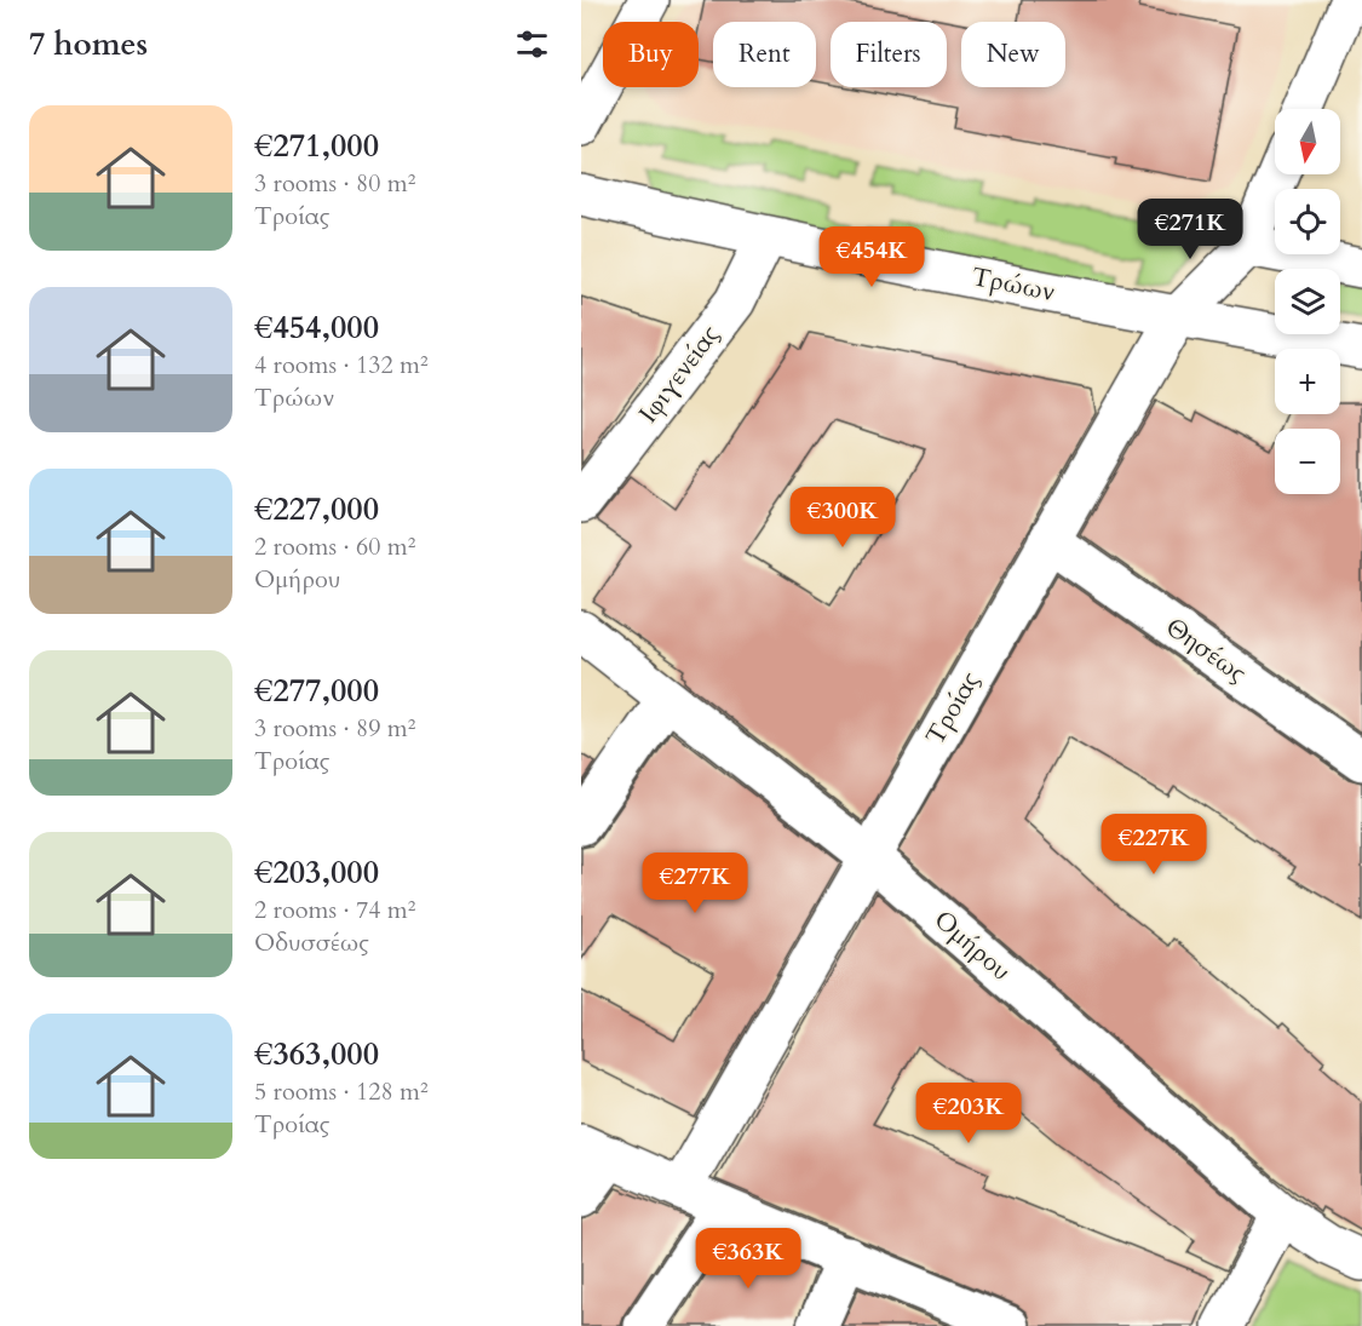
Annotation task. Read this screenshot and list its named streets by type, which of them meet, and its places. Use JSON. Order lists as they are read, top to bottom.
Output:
{
  "streets": {
    "street": [
      "Τρώων",
      "Ιφιγενείας",
      "Θησέως",
      "Τροίας",
      "Ομήρου"
    ]
  },
  "crossings": [
    ["Τρώων", "Ιφιγενείας"],
    ["Τρώων", "Τροίας"],
    ["Θησέως", "Τροίας"],
    ["Τροίας", "Ομήρου"]
  ],
  "north": "bottom",
  "page": {
    "heading": "7 homes",
    "chip": [
      "Buy",
      "Rent",
      "Filters",
      "New"
    ],
    "list": [
      {
        "name": "€271,000",
        "note": "3 rooms · 80 m² · Τροίας"
      },
      {
        "name": "€454,000",
        "note": "4 rooms · 132 m² · Τρώων"
      },
      {
        "name": "€227,000",
        "note": "2 rooms · 60 m² · Ομήρου"
      },
      {
        "name": "€277,000",
        "note": "3 rooms · 89 m² · Τροίας"
      },
      {
        "name": "€203,000",
        "note": "2 rooms · 74 m² · Οδυσσέως"
      },
      {
        "name": "€363,000",
        "note": "5 rooms · 128 m² · Τροίας"
      }
    ],
    "map_buttons": ["+", "−"],
    "price": [
      "€271K",
      "€454K",
      "€300K",
      "€227K",
      "€277K",
      "€203K",
      "€363K"
    ]
  }
}
